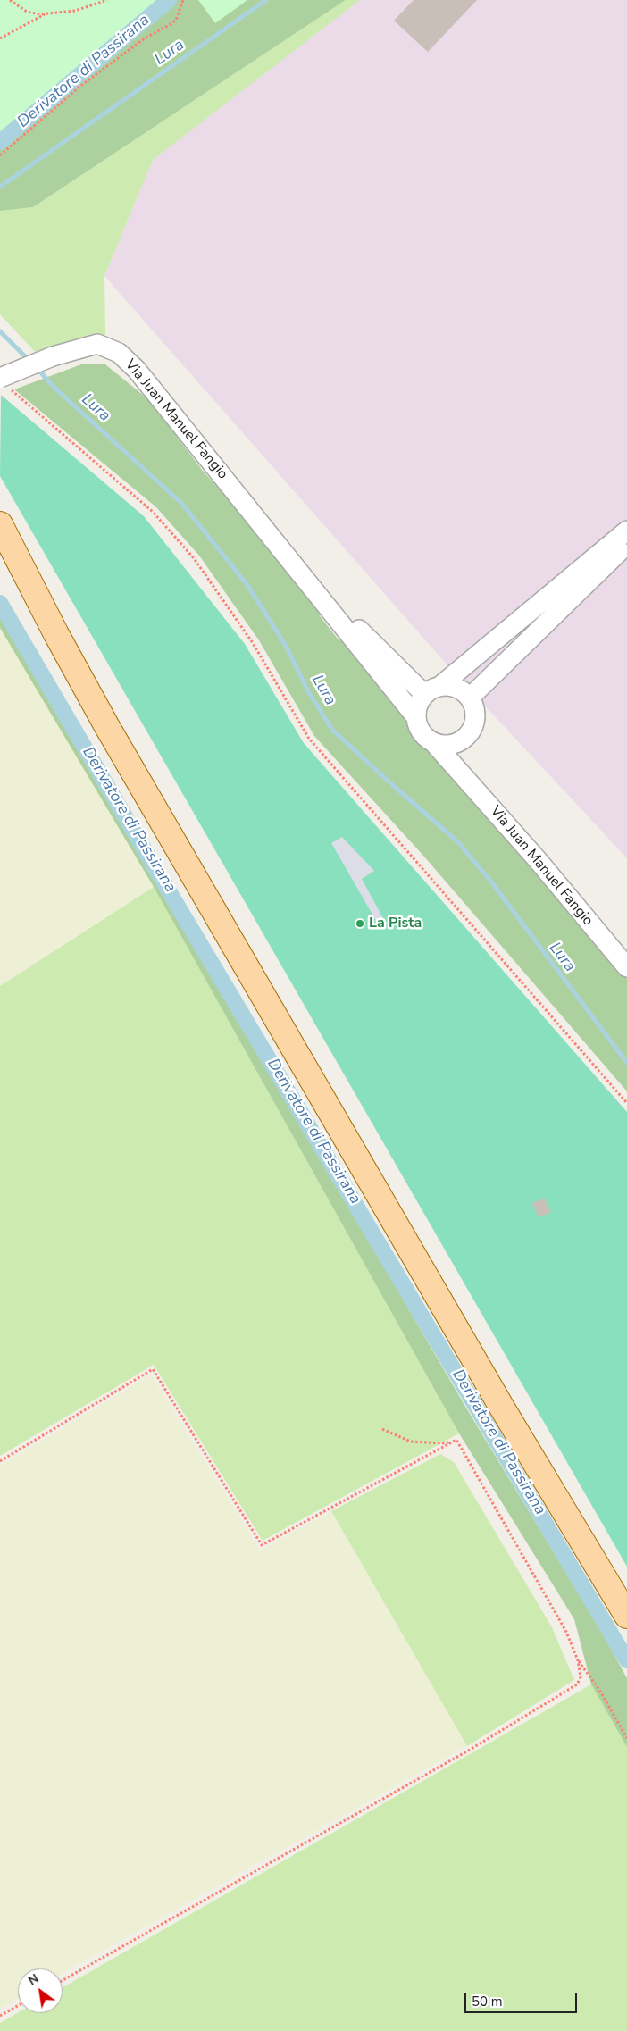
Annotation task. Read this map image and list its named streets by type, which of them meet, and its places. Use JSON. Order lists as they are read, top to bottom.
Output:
{
  "streets": {
    "street": ["Via Juan Manuel Fangio"]
  },
  "water": ["Lura", "Derivatore di Passirana"],
  "places": ["La Pista"],
  "scale_bar": "50 m",
  "north": "top left"
}
